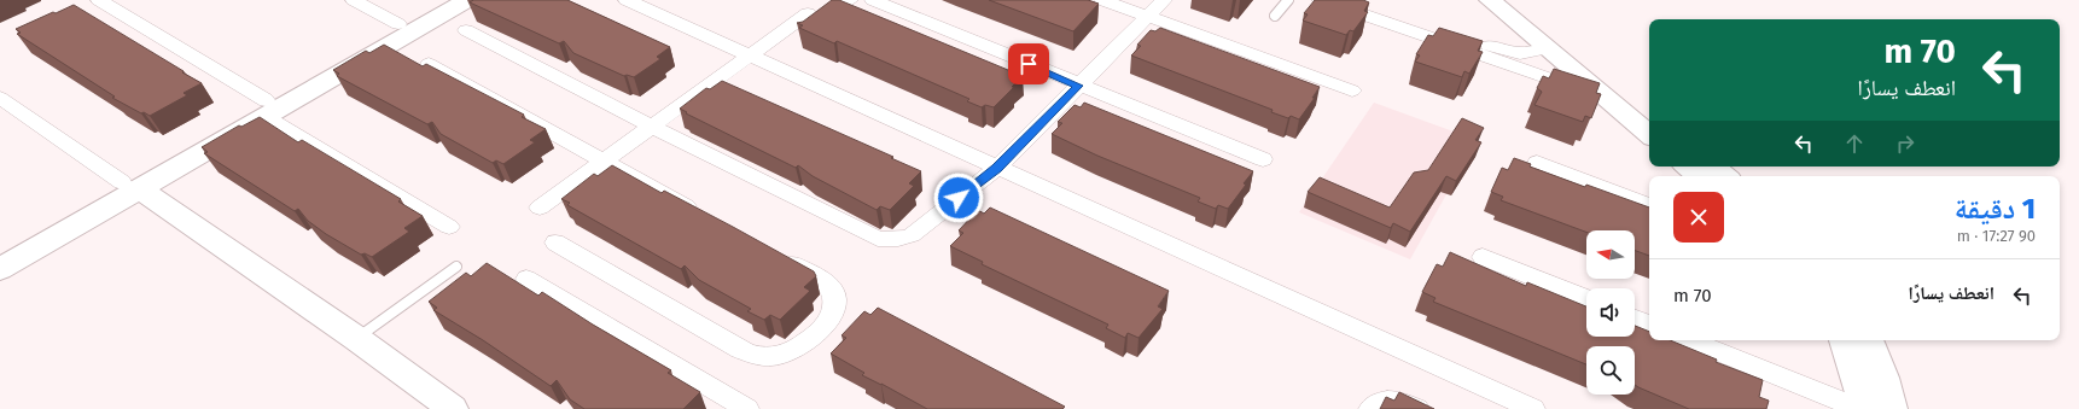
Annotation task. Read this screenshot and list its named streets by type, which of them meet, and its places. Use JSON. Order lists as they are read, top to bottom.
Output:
{
  "north": "left",
  "page": {
    "turn": ["70 m", "انعطف يسارًا"],
    "heading": ["1 دقيقة", "90 m · 17:27"],
    "list": [
      {
        "name": "انعطف يسارًا",
        "value": "70 m"
      }
    ]
  }
}
